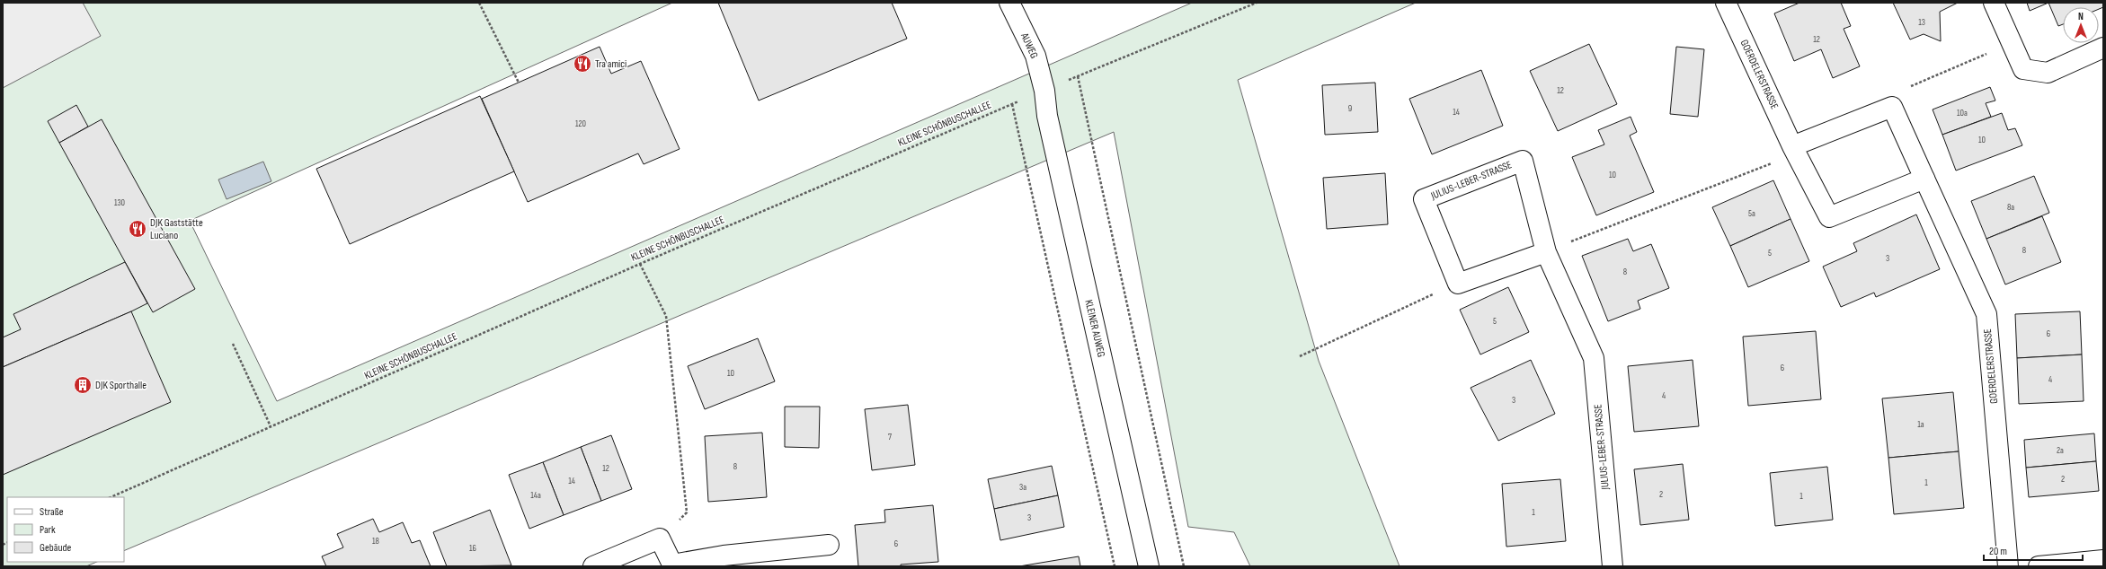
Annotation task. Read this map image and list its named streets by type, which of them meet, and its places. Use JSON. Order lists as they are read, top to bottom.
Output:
{
  "streets": {
    "street": [
      "AUWEG",
      "GOERDELERSTRASSE",
      "JULIUS-LEBER-STRASSE",
      "KLEINER AUWEG"
    ],
    "path": ["KLEINE SCHÖNBUSCHALLEE"]
  },
  "crossings": [
    ["AUWEG", "KLEINE SCHÖNBUSCHALLEE"],
    ["AUWEG", "KLEINER AUWEG"],
    ["KLEINE SCHÖNBUSCHALLEE", "KLEINER AUWEG"]
  ],
  "places": {
    "restaurant": ["Tra amici", "DJK Gaststätte Luciano"],
    "building": ["DJK Sporthalle"]
  },
  "house_numbers": [
    "13",
    "12",
    "12",
    "9",
    "14",
    "10a",
    "120",
    "10",
    "10",
    "130",
    "8a",
    "5a",
    "8",
    "5",
    "3",
    "8",
    "5",
    "6",
    "6",
    "10",
    "4",
    "4",
    "3",
    "1a",
    "7",
    "2a",
    "8",
    "12",
    "2",
    "14",
    "1",
    "3a",
    "2",
    "14a",
    "1",
    "1",
    "3",
    "18",
    "6",
    "16"
  ],
  "legend": ["Straße", "Park", "Gebäude"],
  "scale_bar": "20 m",
  "north": "top"
}
